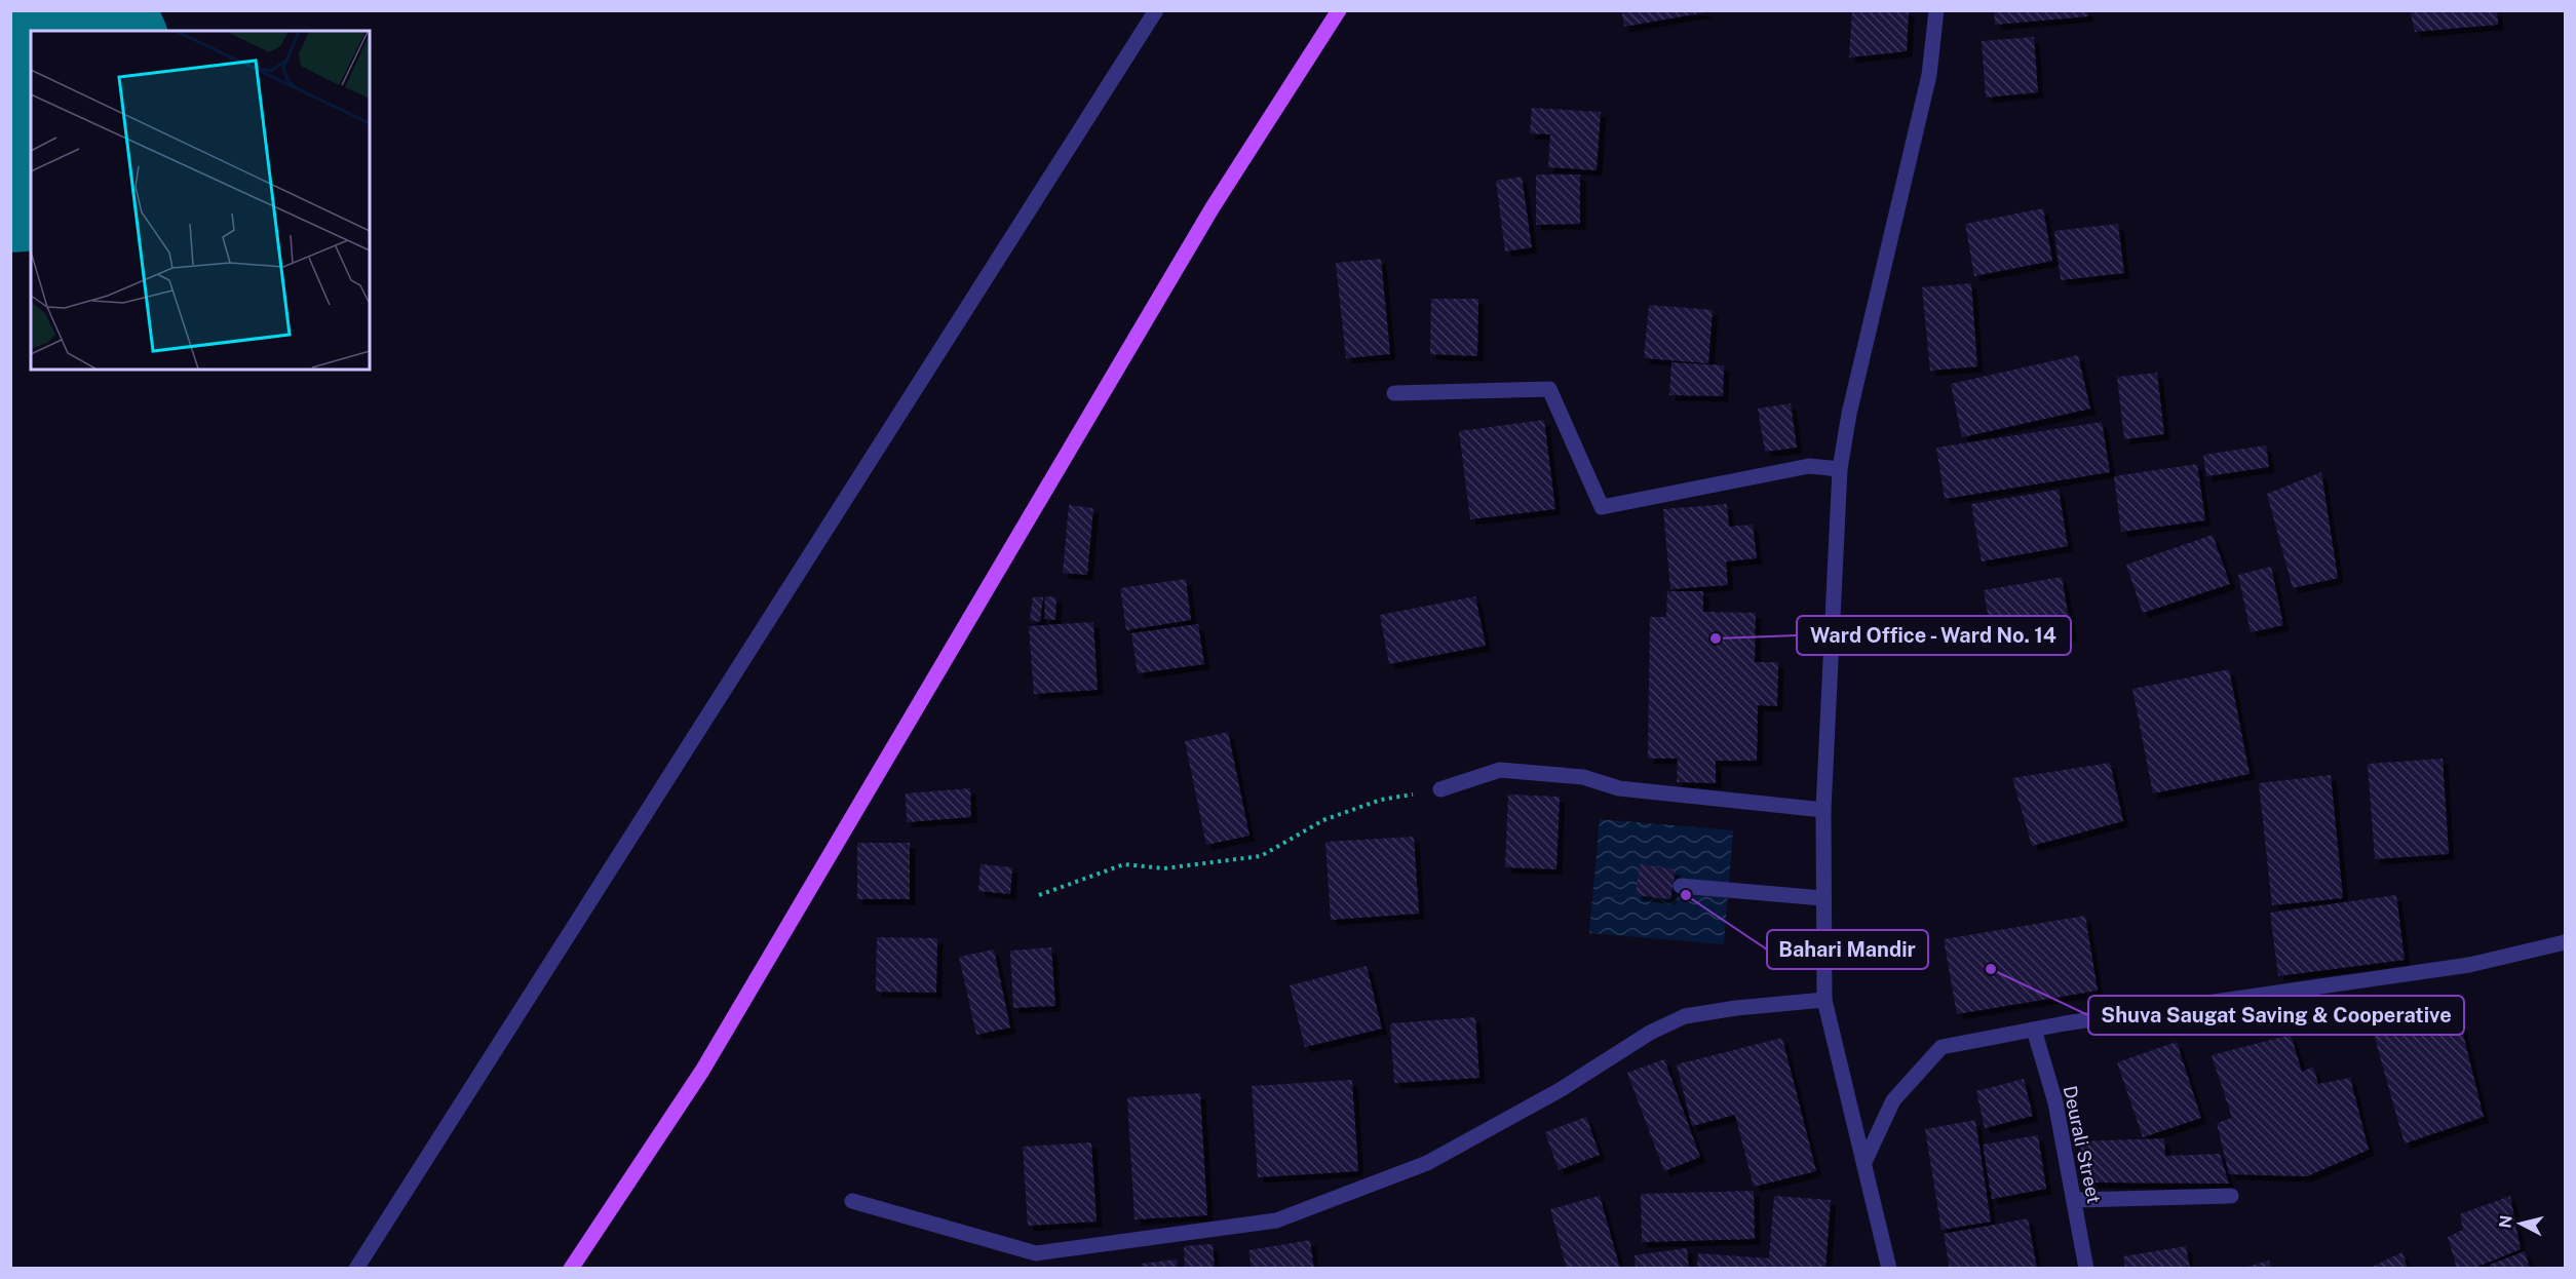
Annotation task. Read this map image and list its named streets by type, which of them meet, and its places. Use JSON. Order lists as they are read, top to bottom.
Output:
{
  "streets": {
    "street": ["Deurali Street"]
  },
  "places": ["Ward Office - Ward No. 14", "Bahari Mandir", "Shuva Saugat Saving & Cooperative"],
  "north": "left"
}
